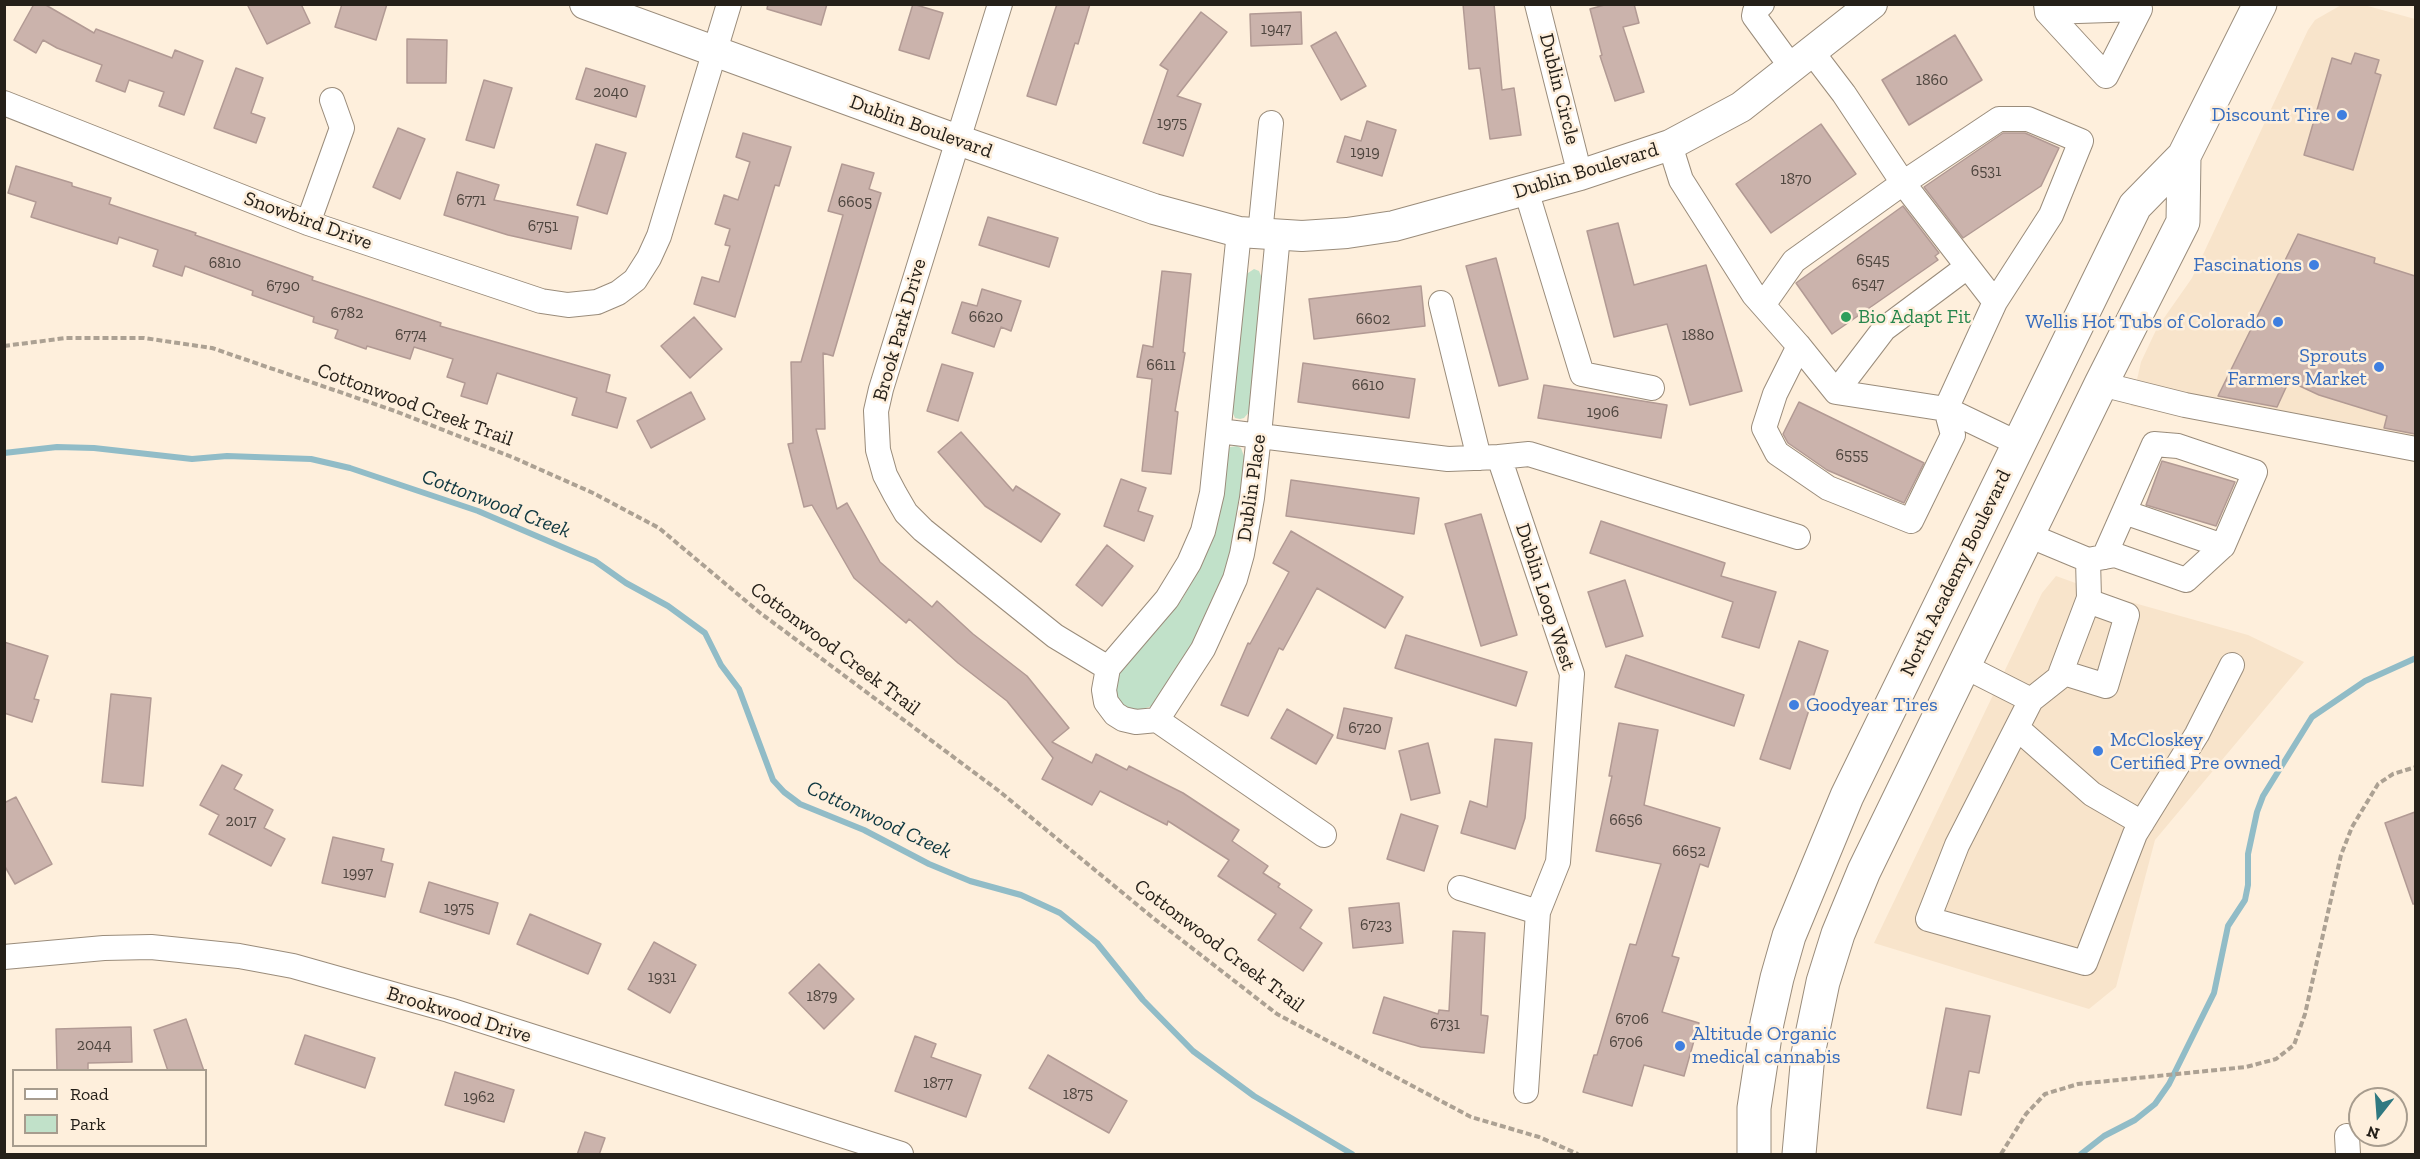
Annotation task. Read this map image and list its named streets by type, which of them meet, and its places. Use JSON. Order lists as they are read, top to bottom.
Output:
{
  "streets": {
    "highway": ["North Academy Boulevard"],
    "main road": ["Dublin Boulevard"],
    "street": [
      "Dublin Circle",
      "Snowbird Drive",
      "Brook Park Drive",
      "Dublin Place",
      "Dublin Loop West",
      "Brookwood Drive"
    ],
    "path": ["Cottonwood Creek Trail"]
  },
  "crossings": [
    ["Dublin Circle", "Dublin Boulevard"],
    ["Dublin Boulevard", "Snowbird Drive"],
    ["Dublin Boulevard", "Brook Park Drive"],
    ["Dublin Boulevard", "Dublin Place"],
    ["Brook Park Drive", "Dublin Place"]
  ],
  "water": ["Cottonwood Creek"],
  "places": [
    "Discount Tire",
    "Fascinations",
    "Bio Adapt Fit",
    "Wellis Hot Tubs of Colorado",
    "Sprouts Farmers Market",
    "Goodyear Tires",
    "McCloskey Certified Pre owned",
    "Altitude Organic medical cannabis"
  ],
  "house_numbers": [
    "1947",
    "1860",
    "2040",
    "1975",
    "1919",
    "6531",
    "1870",
    "6771",
    "6605",
    "6751",
    "6545",
    "6810",
    "6547",
    "6790",
    "6782",
    "6620",
    "6602",
    "6774",
    "1880",
    "6611",
    "6610",
    "1906",
    "6555",
    "6720",
    "6656",
    "2017",
    "6652",
    "1997",
    "1975",
    "6723",
    "1931",
    "1879",
    "6706",
    "6731",
    "6706",
    "2044",
    "1877",
    "1875",
    "1962"
  ],
  "legend": ["Road", "Park"],
  "north": "bottom"
}
